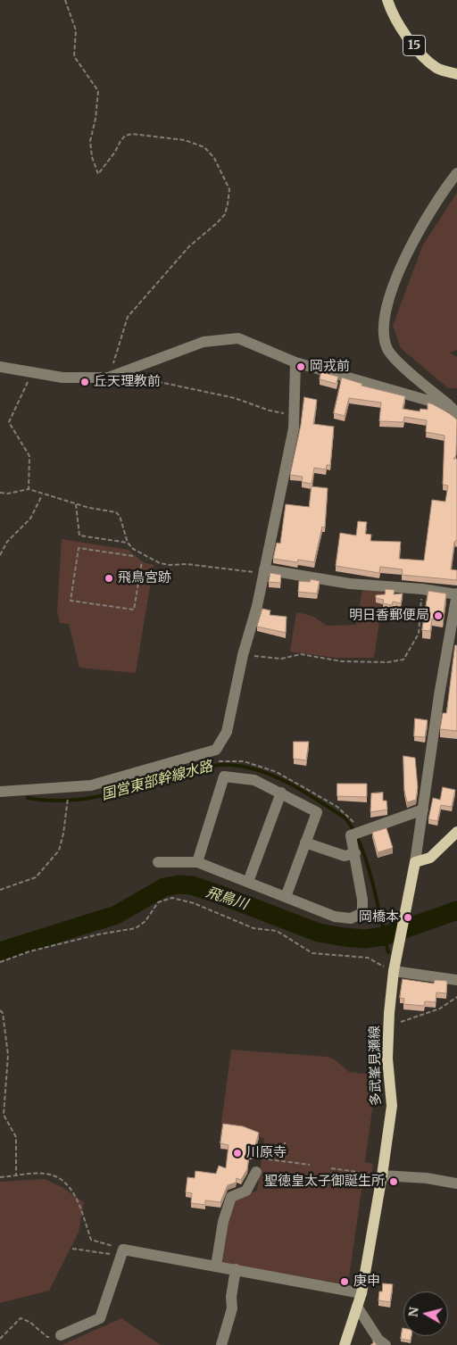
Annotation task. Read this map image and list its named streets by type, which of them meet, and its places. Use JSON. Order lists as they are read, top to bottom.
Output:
{
  "streets": {
    "main road": ["15", "多武峯見瀬線"]
  },
  "water": ["国営東部幹線水路", "飛鳥川"],
  "places": [
    "岡戎前",
    "丘天理教前",
    "飛鳥宮跡",
    "明日香郵便局",
    "岡橋本",
    "川原寺",
    "聖徳皇太子御誕生所",
    "庚申"
  ],
  "north": "left"
}
